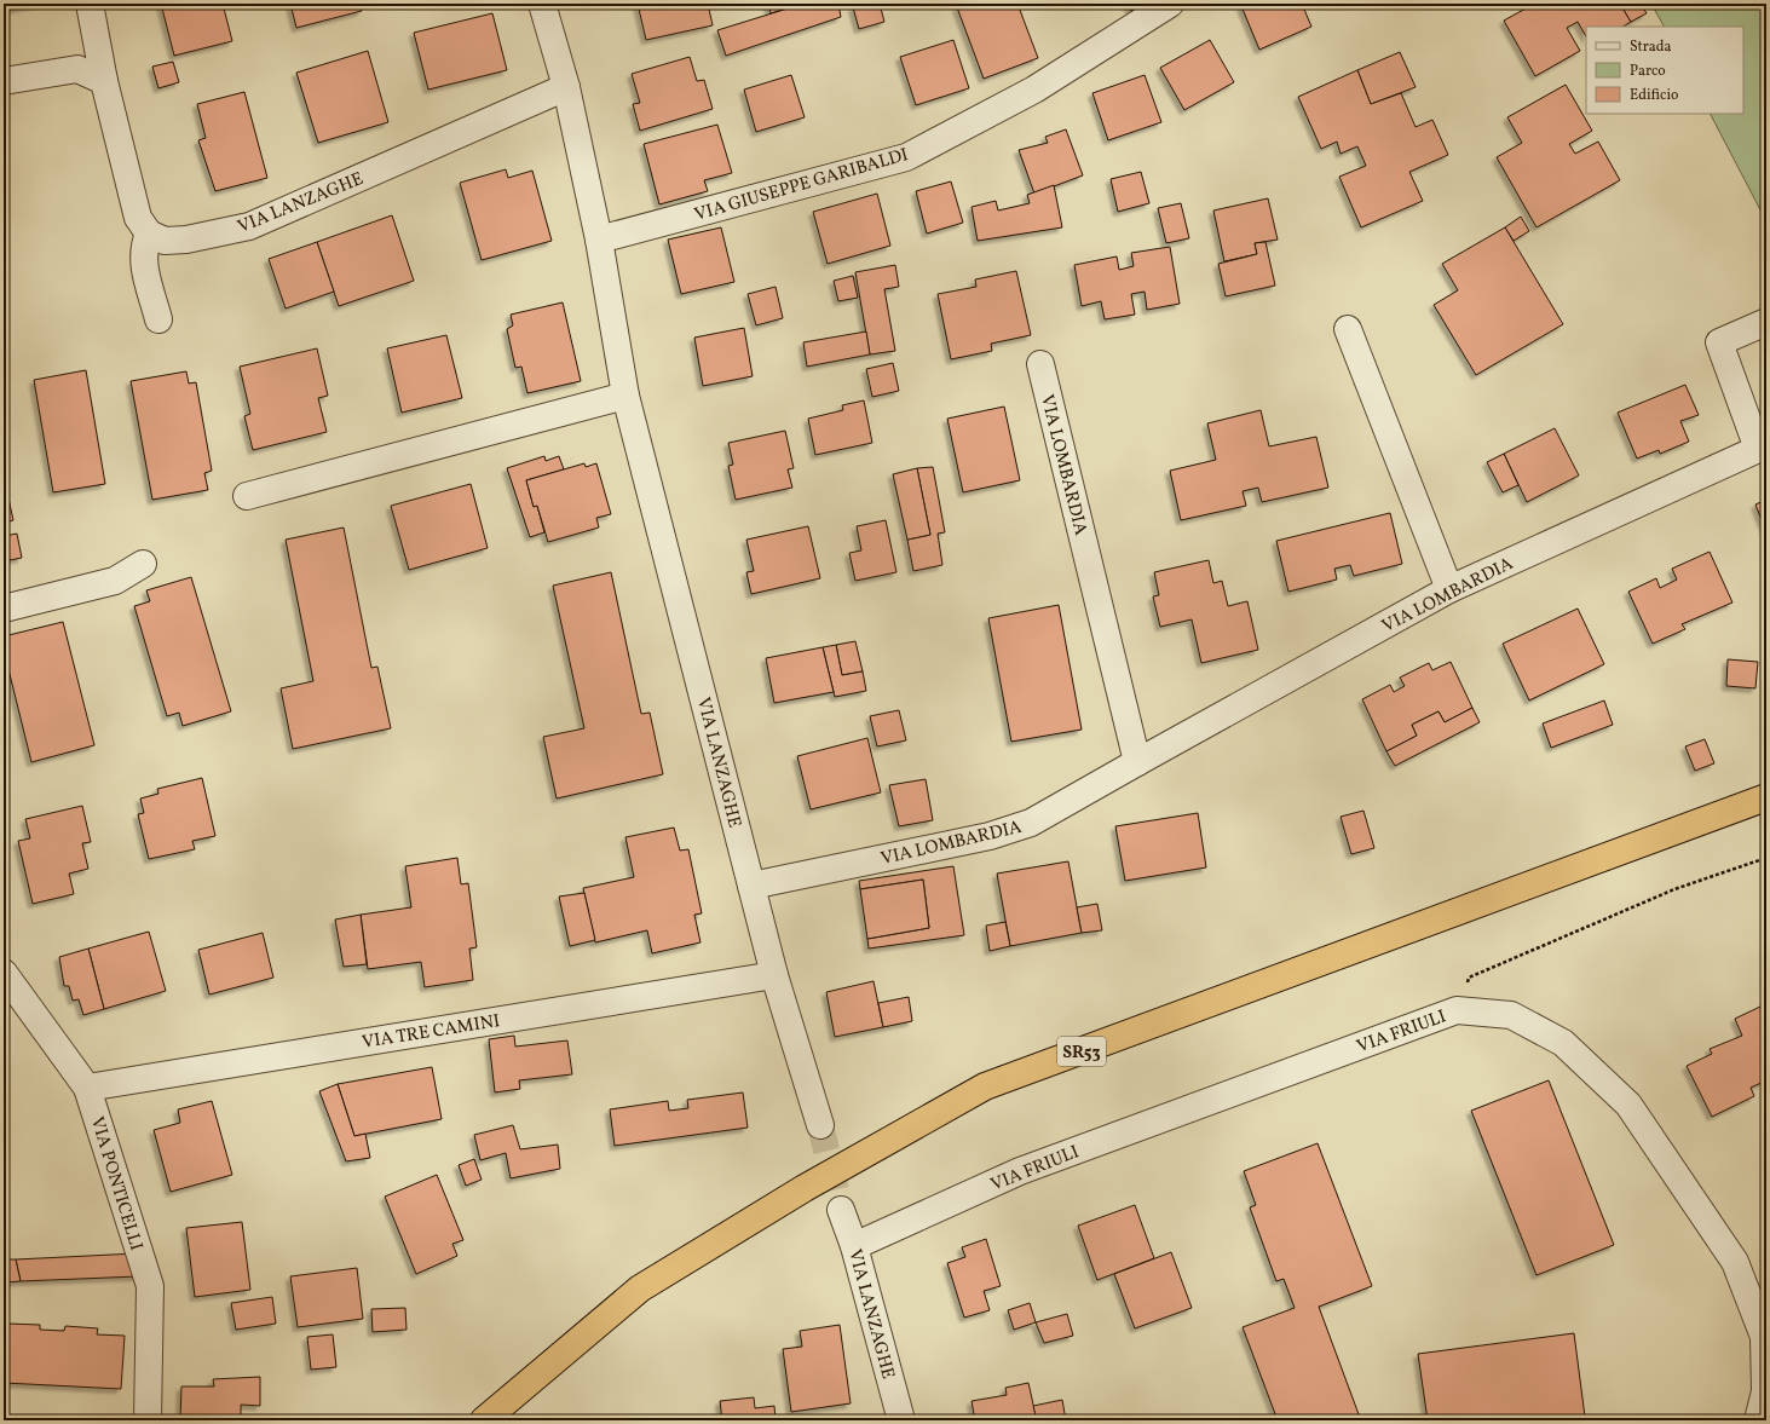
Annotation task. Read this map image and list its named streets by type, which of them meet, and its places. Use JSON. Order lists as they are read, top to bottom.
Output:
{
  "streets": {
    "highway": ["SR53"],
    "street": [
      "VIA GIUSEPPE GARIBALDI",
      "VIA LANZAGHE",
      "VIA LOMBARDIA",
      "VIA TRE CAMINI",
      "VIA FRIULI",
      "VIA PONTICELLI"
    ]
  },
  "crossings": [
    ["VIA GIUSEPPE GARIBALDI", "VIA LANZAGHE"],
    ["VIA LANZAGHE", "VIA LOMBARDIA"],
    ["VIA LANZAGHE", "VIA TRE CAMINI"],
    ["VIA LANZAGHE", "VIA FRIULI"],
    ["VIA TRE CAMINI", "VIA PONTICELLI"]
  ],
  "legend": ["Strada", "Parco", "Edificio"]
}
